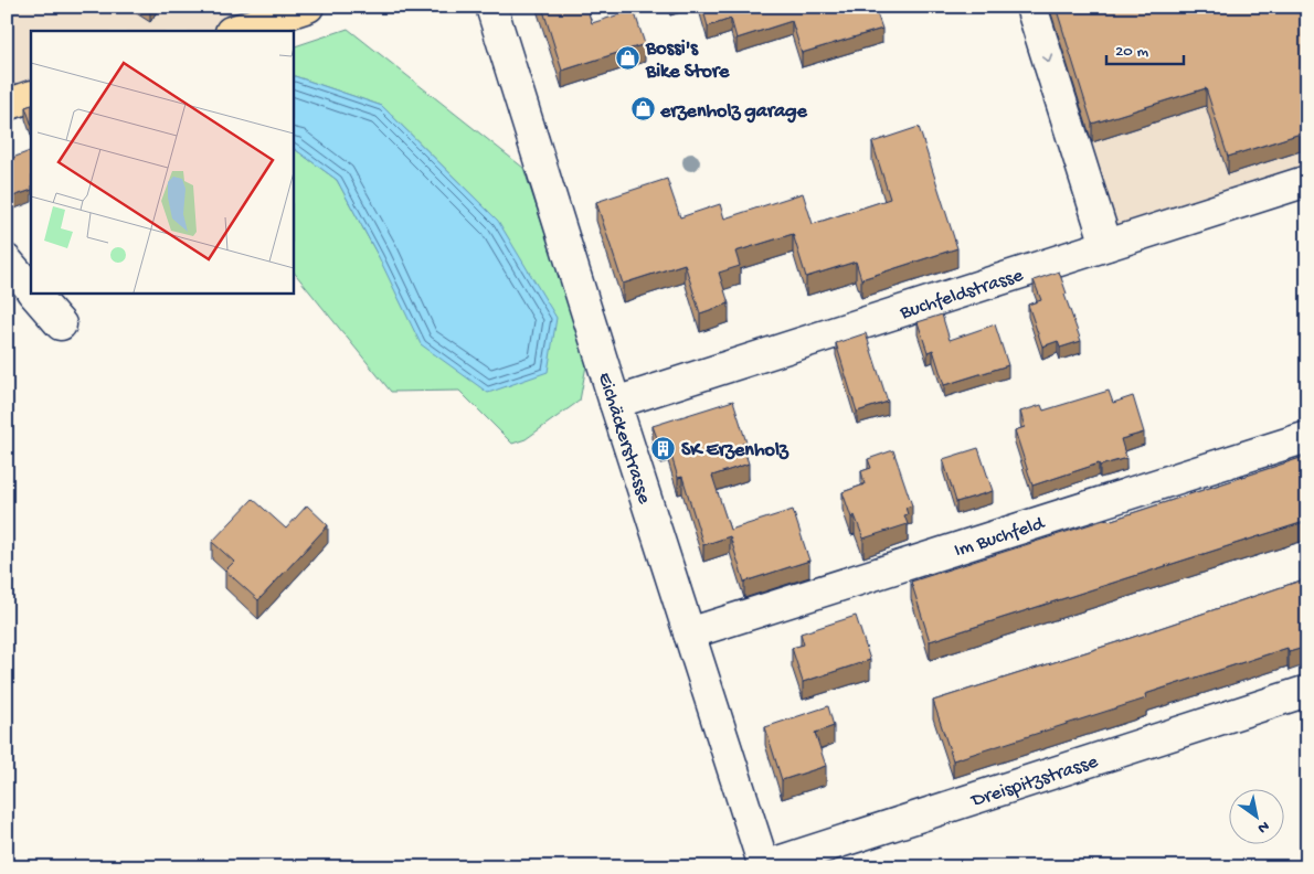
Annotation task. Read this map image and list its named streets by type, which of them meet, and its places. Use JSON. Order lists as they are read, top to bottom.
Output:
{
  "streets": {
    "street": [
      "Buchfeldstrasse",
      "Eichäckerstrasse",
      "Im Buchfeld",
      "Dreispitzstrasse"
    ]
  },
  "crossings": [
    ["Buchfeldstrasse", "Eichäckerstrasse"],
    ["Eichäckerstrasse", "Im Buchfeld"],
    ["Eichäckerstrasse", "Dreispitzstrasse"]
  ],
  "places": {
    "shop": ["Bossi's Bike Store", "erzenholz garage"],
    "building": ["SK Erzenholz"]
  },
  "scale_bar": "20 m",
  "north": "bottom right"
}
